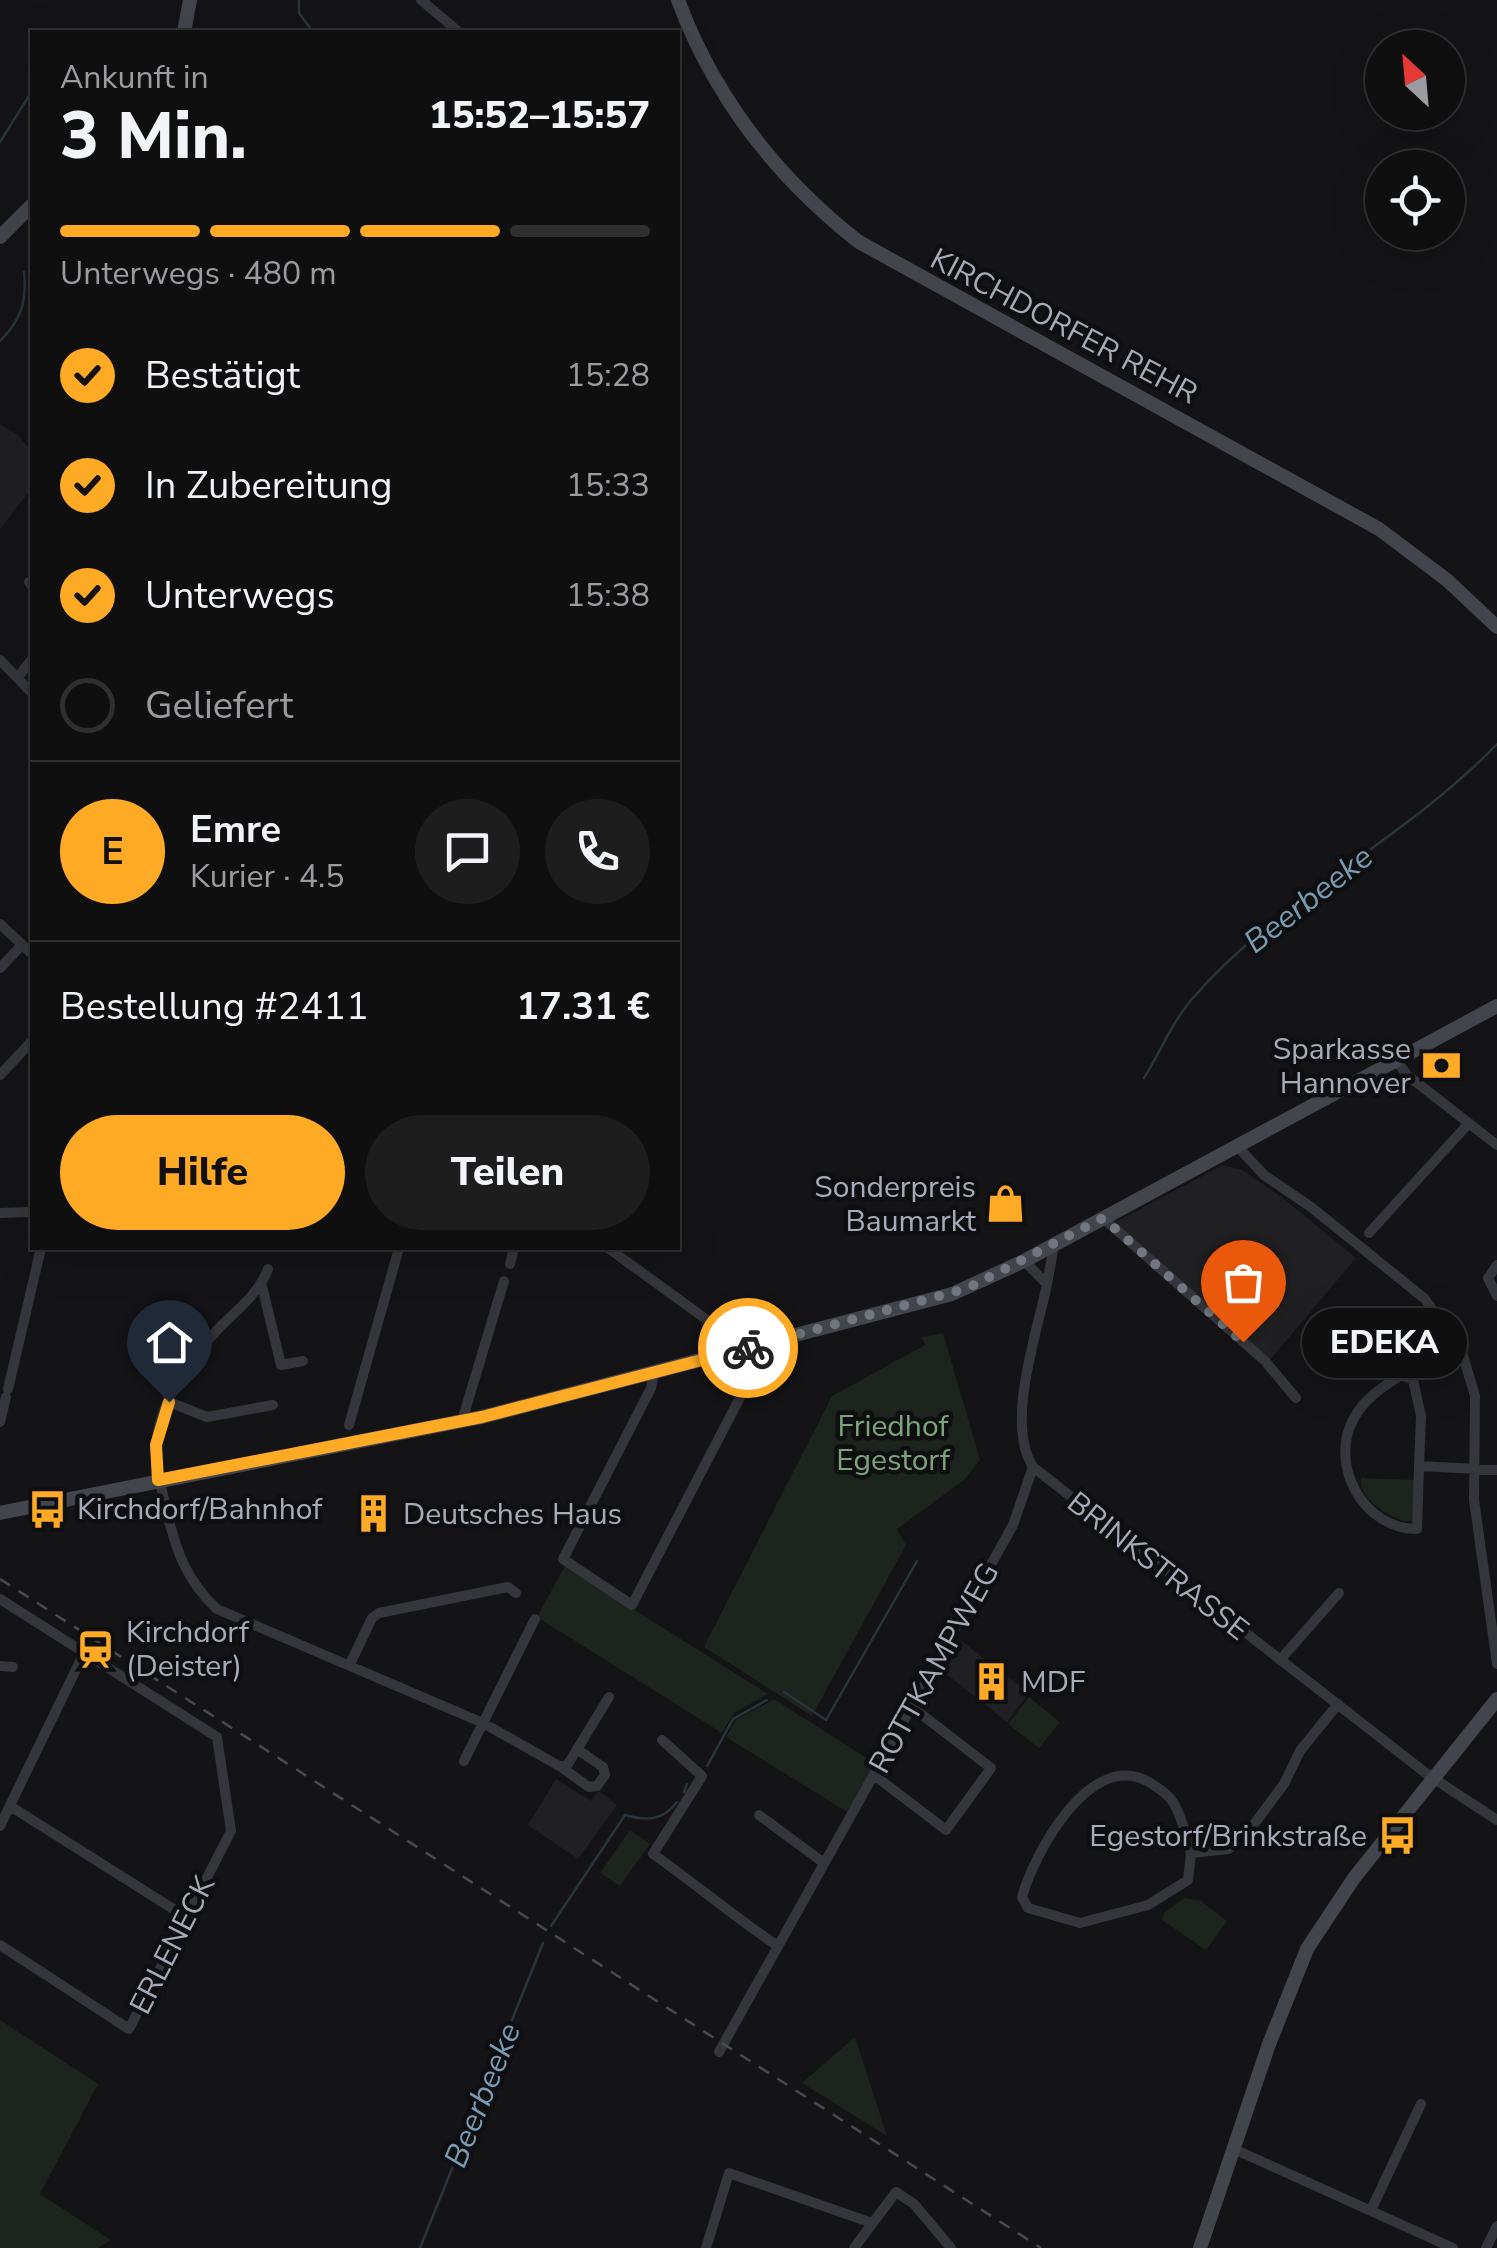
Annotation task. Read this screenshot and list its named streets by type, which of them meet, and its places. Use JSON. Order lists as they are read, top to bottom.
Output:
{
  "streets": {
    "main road": ["KIRCHDORFER REHR"],
    "street": ["BRINKSTRASSE", "ROTTKAMPWEG", "ERLENECK"]
  },
  "crossings": [
    ["BRINKSTRASSE", "ROTTKAMPWEG"]
  ],
  "water": ["Beerbeeke"],
  "parks": ["Friedhof Egestorf"],
  "places": {
    "bank": ["Sparkasse Hannover"],
    "shop": ["Sonderpreis Baumarkt"],
    "other": ["EDEKA"],
    "bus stop": ["Kirchdorf/Bahnhof", "Egestorf/Brinkstraße"],
    "building": ["Deutsches Haus", "MDF"],
    "station": ["Kirchdorf (Deister)"]
  },
  "north": "top left",
  "page": {
    "heading": ["3 Min.", "Ankunft in", "15:52–15:57"],
    "panel": [
      "Emre",
      "Kurier · 4.5",
      "Bestellung #2411",
      "17.31 €"
    ],
    "bar": "Unterwegs · 480 m",
    "list": [
      ["Bestätigt", "15:28"],
      ["In Zubereitung", "15:33"],
      ["Unterwegs", "15:38"],
      "Geliefert"
    ],
    "round": "E",
    "buttons": ["Hilfe", "Teilen"],
    "bubble": "EDEKA"
  }
}
